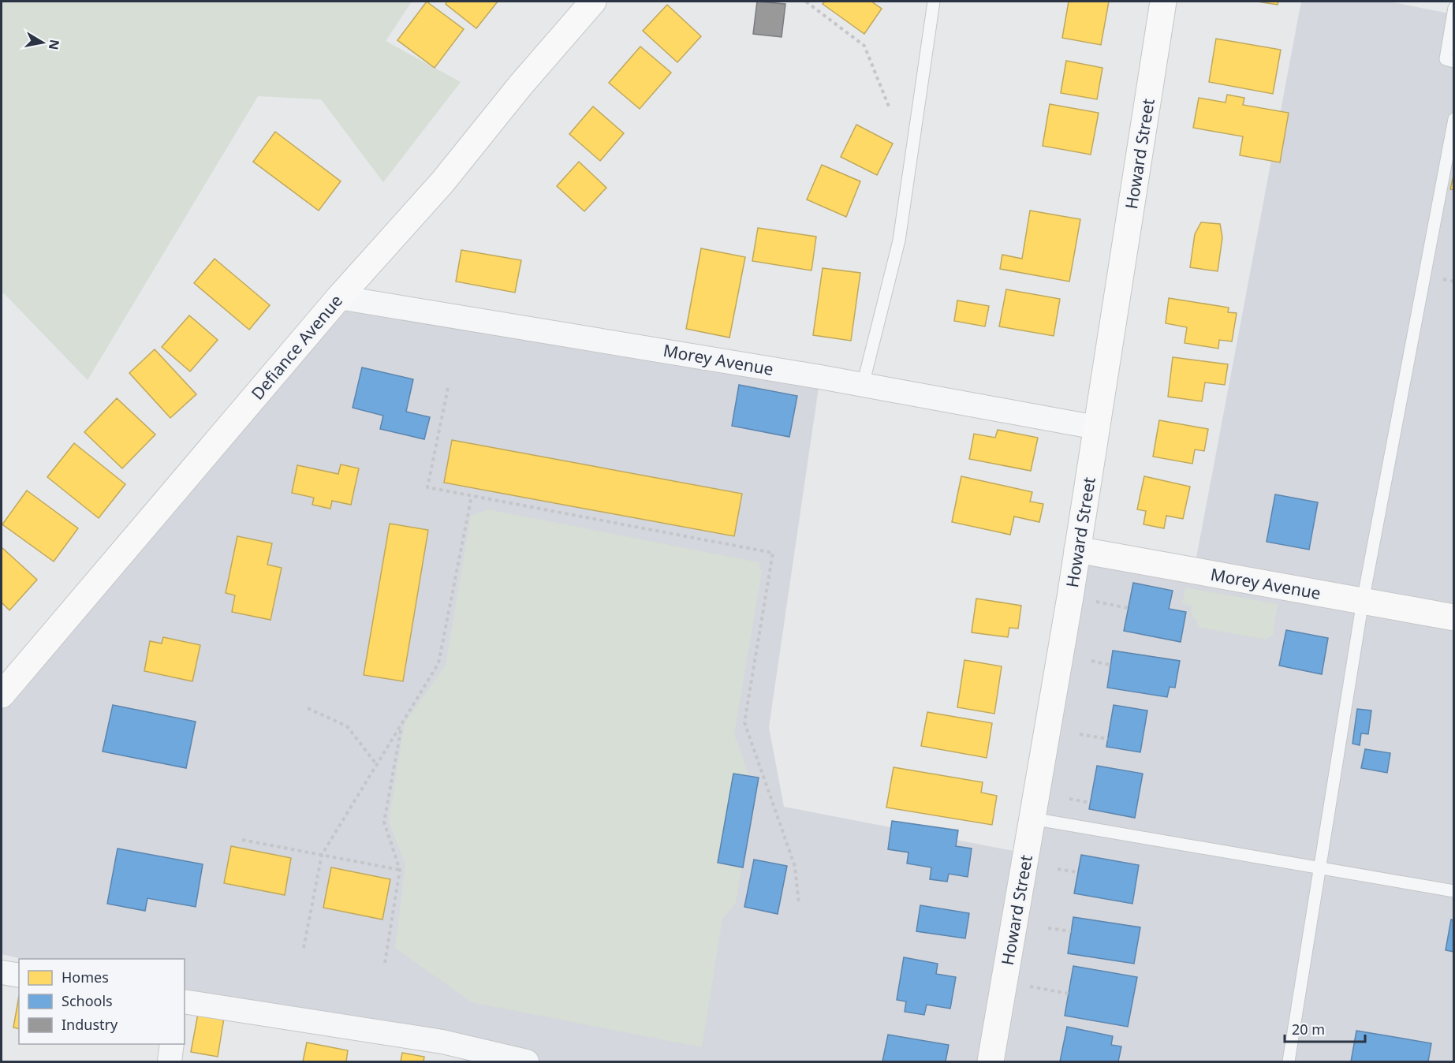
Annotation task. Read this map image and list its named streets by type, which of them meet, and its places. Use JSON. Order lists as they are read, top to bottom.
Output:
{
  "streets": {
    "street": ["Howard Street", "Defiance Avenue", "Morey Avenue"]
  },
  "crossings": [
    ["Howard Street", "Morey Avenue"],
    ["Defiance Avenue", "Morey Avenue"]
  ],
  "legend": ["Homes", "Schools", "Industry"],
  "scale_bar": "20 m",
  "north": "right"
}
